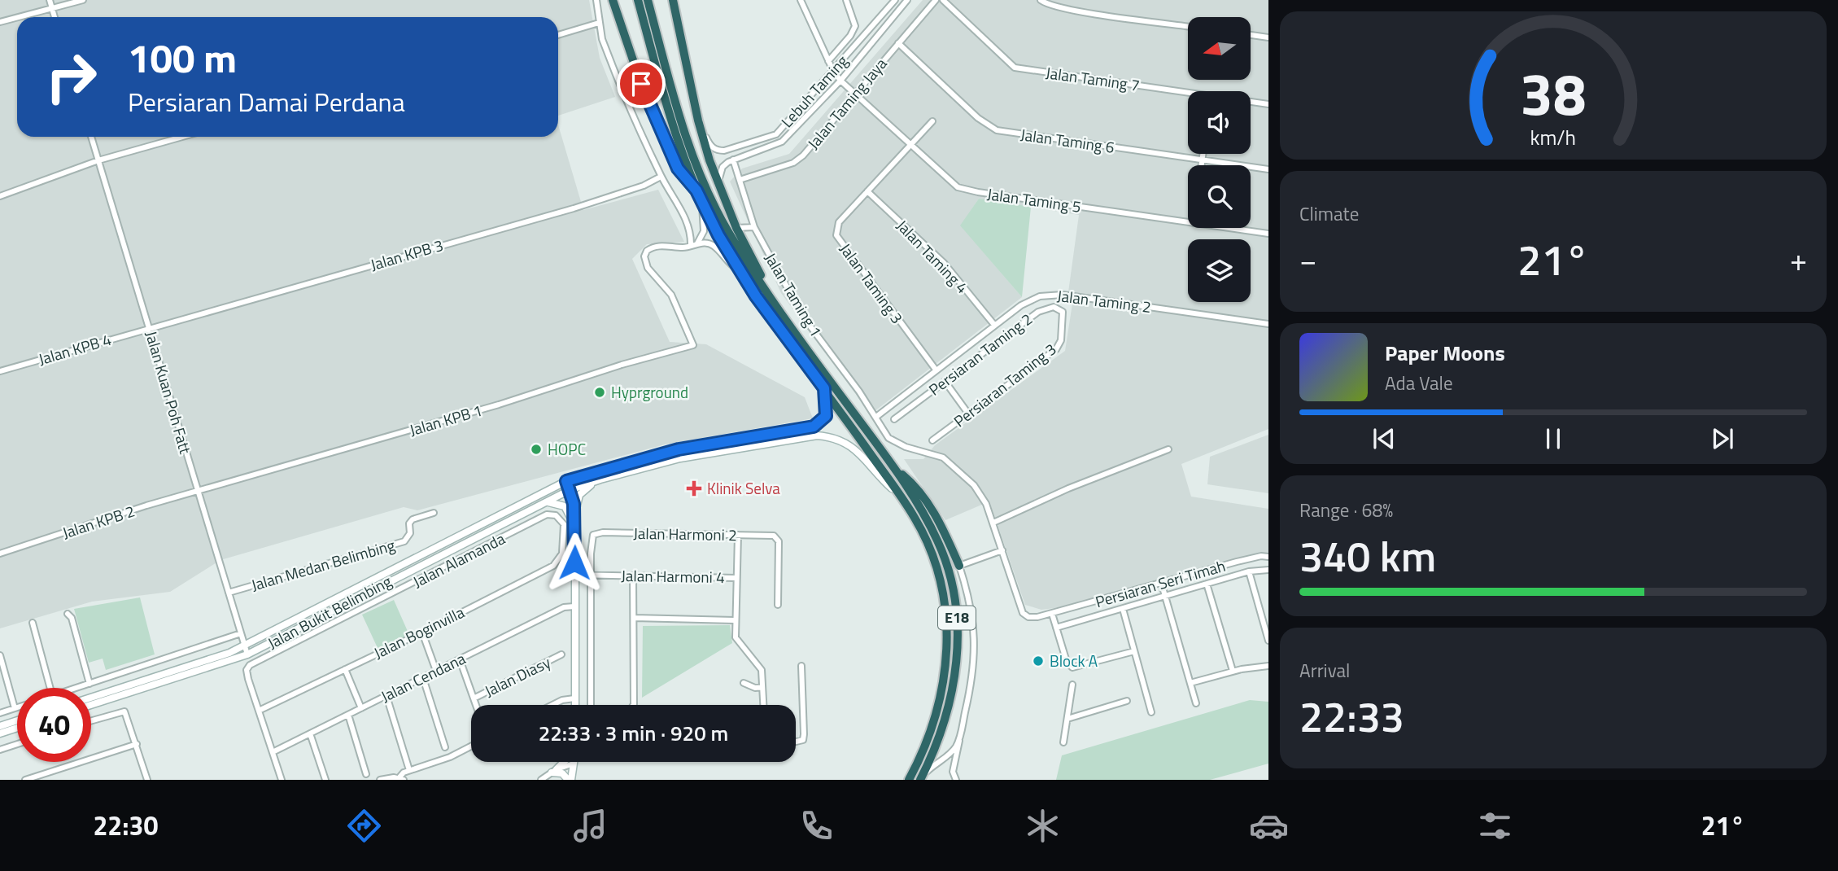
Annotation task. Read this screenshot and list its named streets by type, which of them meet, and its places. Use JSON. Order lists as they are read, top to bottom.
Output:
{
  "streets": {
    "highway": ["E18"],
    "main road": ["Jalan Bukit Belimbing"],
    "street": [
      "Jalan Taming 7",
      "Lebuh Taming",
      "Jalan Taming Jaya",
      "Jalan Taming 6",
      "Jalan Taming 5",
      "Jalan KPB 3",
      "Jalan Taming 4",
      "Jalan Taming 3",
      "Jalan Taming 1",
      "Jalan Taming 2",
      "Jalan KPB 4",
      "Persiaran Taming 2",
      "Persiaran Taming 3",
      "Jalan Kuan Poh Fatt",
      "Jalan KPB 1",
      "Jalan KPB 2",
      "Jalan Harmoni 2",
      "Jalan Alamanda",
      "Jalan Medan Belimbing",
      "Jalan Harmoni 4",
      "Persiaran Seri Timah",
      "Jalan Boginvilla",
      "Jalan Diasy",
      "Jalan Cendana"
    ]
  },
  "crossings": [
    ["Lebuh Taming", "Jalan Taming 5"],
    ["Lebuh Taming", "Jalan Taming 1"],
    ["Jalan Taming Jaya", "Jalan Taming 6"],
    ["Jalan Taming Jaya", "Jalan Taming 5"],
    ["Jalan Taming Jaya", "Jalan Taming 1"],
    ["Jalan Taming 5", "Jalan Taming 3"],
    ["Jalan KPB 3", "Jalan KPB 4"],
    ["Jalan KPB 3", "Jalan Kuan Poh Fatt"],
    ["Jalan Taming 4", "Jalan Taming 3"],
    ["Jalan Taming 4", "Jalan Taming 2"],
    ["Jalan Taming 3", "Jalan Taming 2"],
    ["Jalan Taming 1", "Jalan Taming 2"],
    ["Jalan Taming 1", "Persiaran Seri Timah"],
    ["Jalan KPB 4", "Jalan Kuan Poh Fatt"],
    ["Persiaran Taming 2", "Persiaran Taming 3"],
    ["Jalan Kuan Poh Fatt", "Jalan KPB 1"],
    ["Jalan Kuan Poh Fatt", "Jalan KPB 2"],
    ["Jalan Kuan Poh Fatt", "Jalan Medan Belimbing"],
    ["Jalan Kuan Poh Fatt", "Jalan Bukit Belimbing"],
    ["Jalan KPB 1", "Jalan KPB 2"],
    ["Jalan Harmoni 2", "Jalan Harmoni 4"],
    ["Jalan Alamanda", "Jalan Boginvilla"],
    ["Jalan Bukit Belimbing", "E18"]
  ],
  "places": {
    "other": ["Hyprground", "HOPC", "Block A"],
    "health": ["Klinik Selva"]
  },
  "north": "left",
  "page": {
    "turn": ["100 m", "Persiaran Damai Perdana"],
    "tile": [
      "Climate",
      ["Range · 68%", "340 km"],
      ["Arrival", "22:33"]
    ],
    "heat": ["−", "21°", "+"],
    "song": ["Paper Moons", "Ada Vale"],
    "limit": "40",
    "trip": "22:33 · 3 min · 920 m",
    "tabs": ["22:30", "21°"],
    "gauge": ["38", "km/h"]
  }
}
